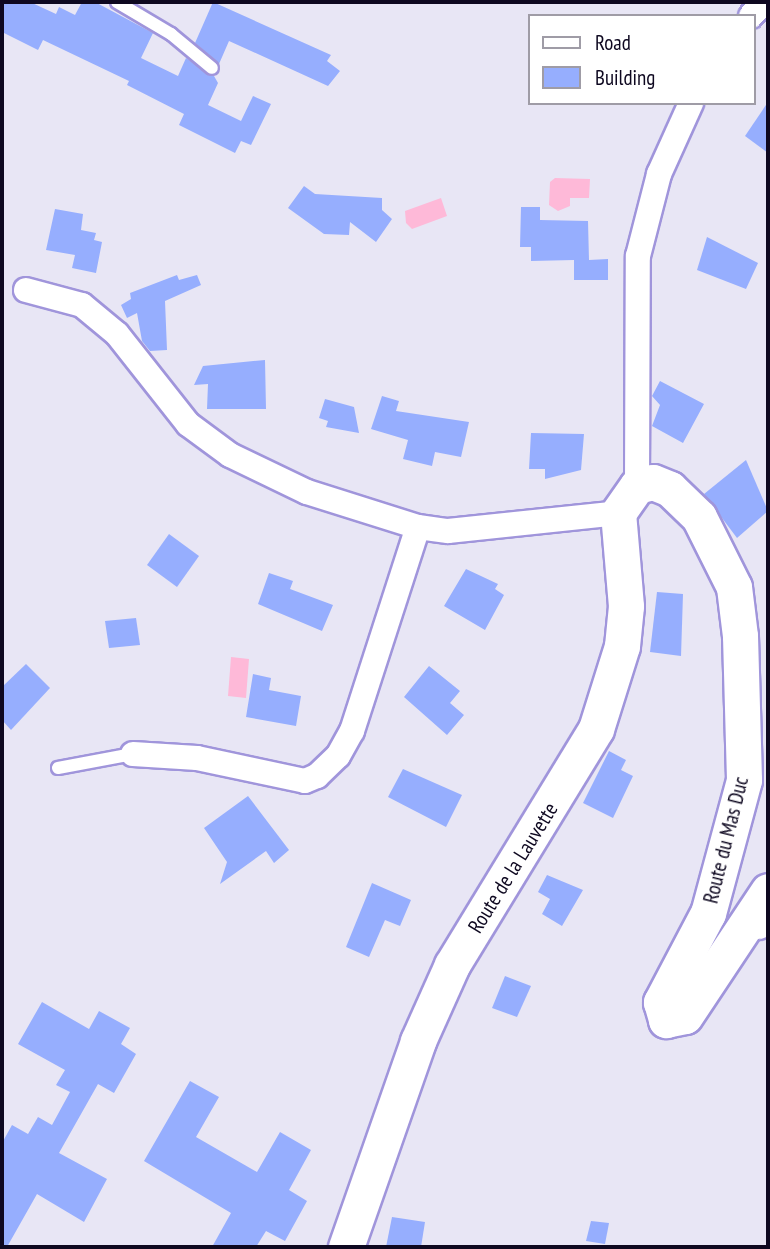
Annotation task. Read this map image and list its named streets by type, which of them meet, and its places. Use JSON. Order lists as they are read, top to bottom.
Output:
{
  "streets": {
    "street": ["Route du Mas Duc", "Route de la Lauvette"]
  },
  "crossings": [
    ["Route du Mas Duc", "Route de la Lauvette"]
  ],
  "legend": ["Road", "Building"]
}
